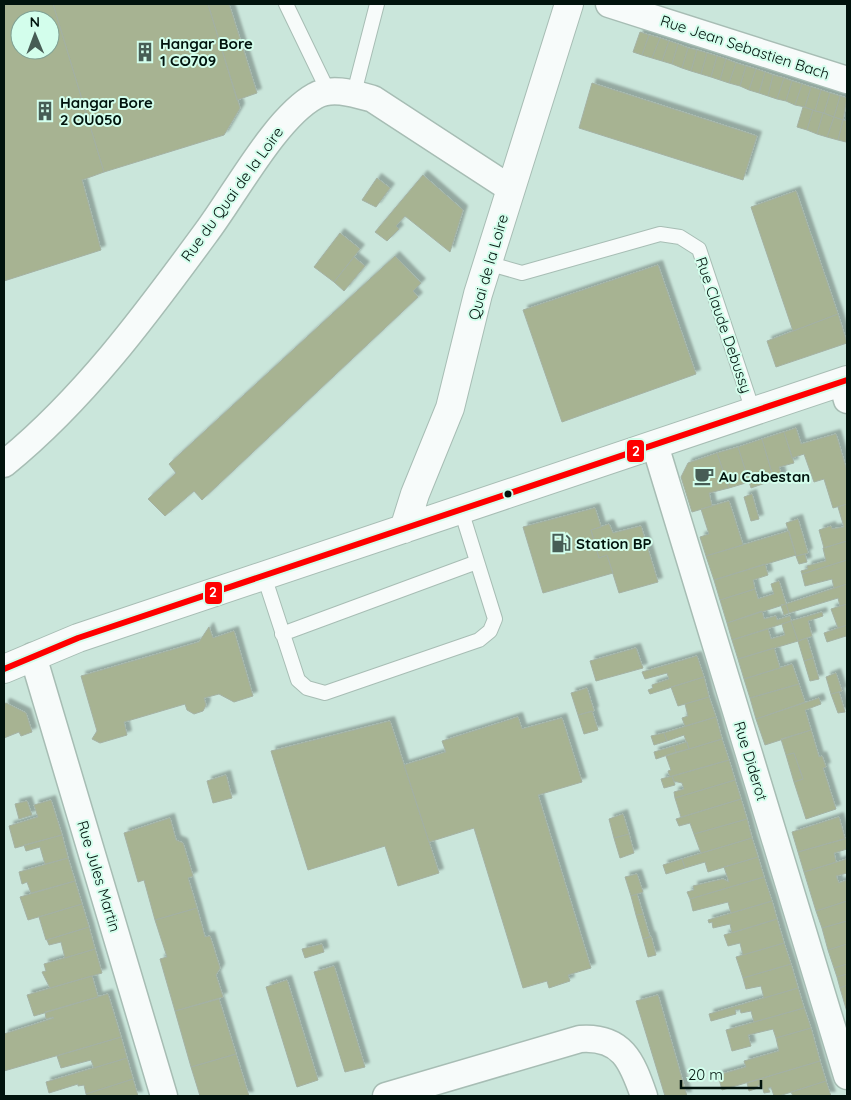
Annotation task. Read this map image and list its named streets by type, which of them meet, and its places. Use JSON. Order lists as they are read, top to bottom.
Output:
{
  "streets": {
    "street": [
      "Rue Jean Sebastien Bach",
      "Rue du Quai de la Loire",
      "Quai de la Loire",
      "Rue Diderot",
      "Rue Jules Martin"
    ],
    "lane": ["Rue Claude Debussy"]
  },
  "crossings": [
    ["Quai de la Loire", "Rue Claude Debussy"]
  ],
  "places": {
    "building": ["Hangar Bore 1 CO709", "Hangar Bore 2 OU050"],
    "cafe": ["Au Cabestan"],
    "fuel station": ["Station BP"]
  },
  "lines": ["transit line 2"],
  "scale_bar": "20 m",
  "north": "top"
}
